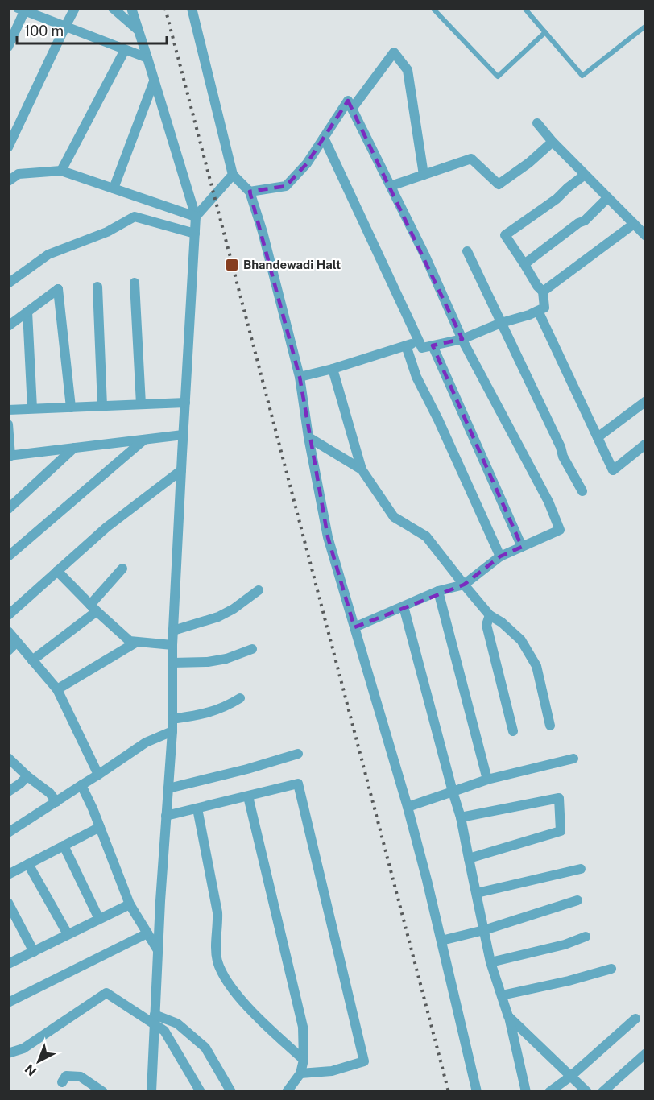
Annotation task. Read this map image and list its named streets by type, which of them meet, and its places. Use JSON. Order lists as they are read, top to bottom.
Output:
{
  "places": {
    "transit": ["Bhandewadi Halt"]
  },
  "scale_bar": "100 m",
  "north": "bottom left"
}
